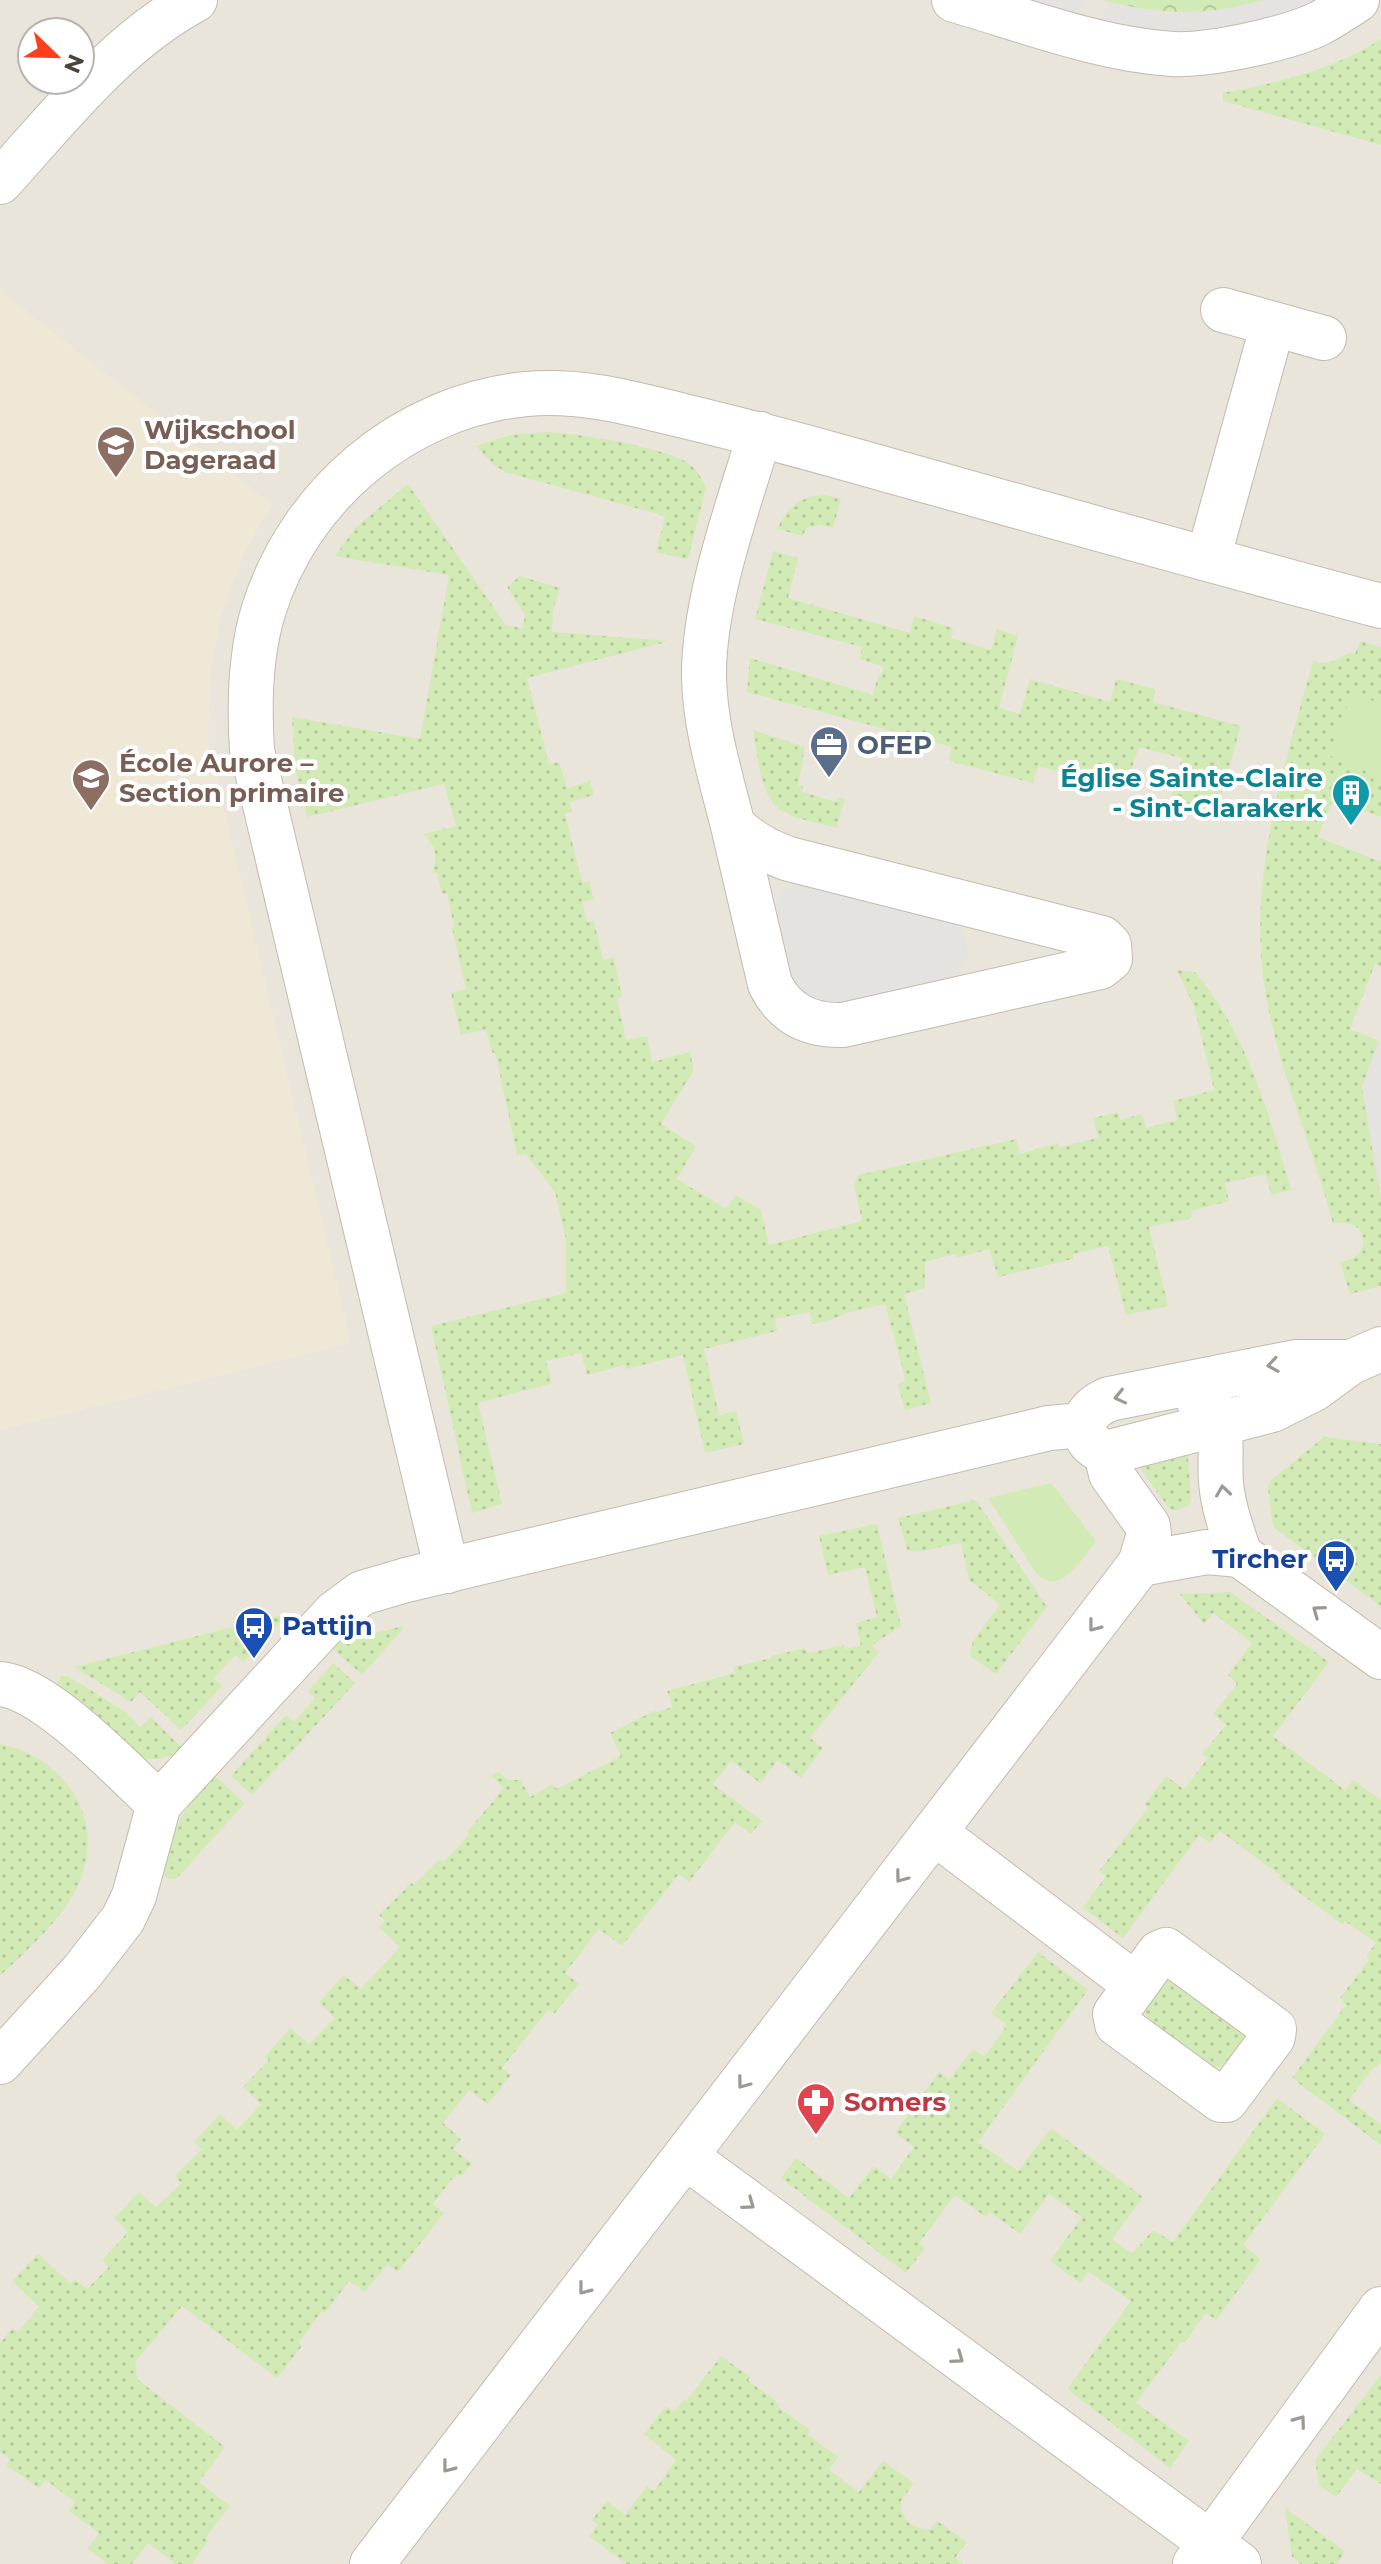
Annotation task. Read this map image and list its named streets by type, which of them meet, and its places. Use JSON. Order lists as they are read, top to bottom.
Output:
{
  "places": {
    "school or university": ["Wijkschool Dageraad", "École Aurore – Section primaire"],
    "office": ["OFEP"],
    "building": ["Église Sainte-Claire - Sint-Clarakerk"],
    "bus stop": ["Tircher", "Pattijn"],
    "pharmacy": ["Somers"]
  },
  "north": "bottom right"
}
